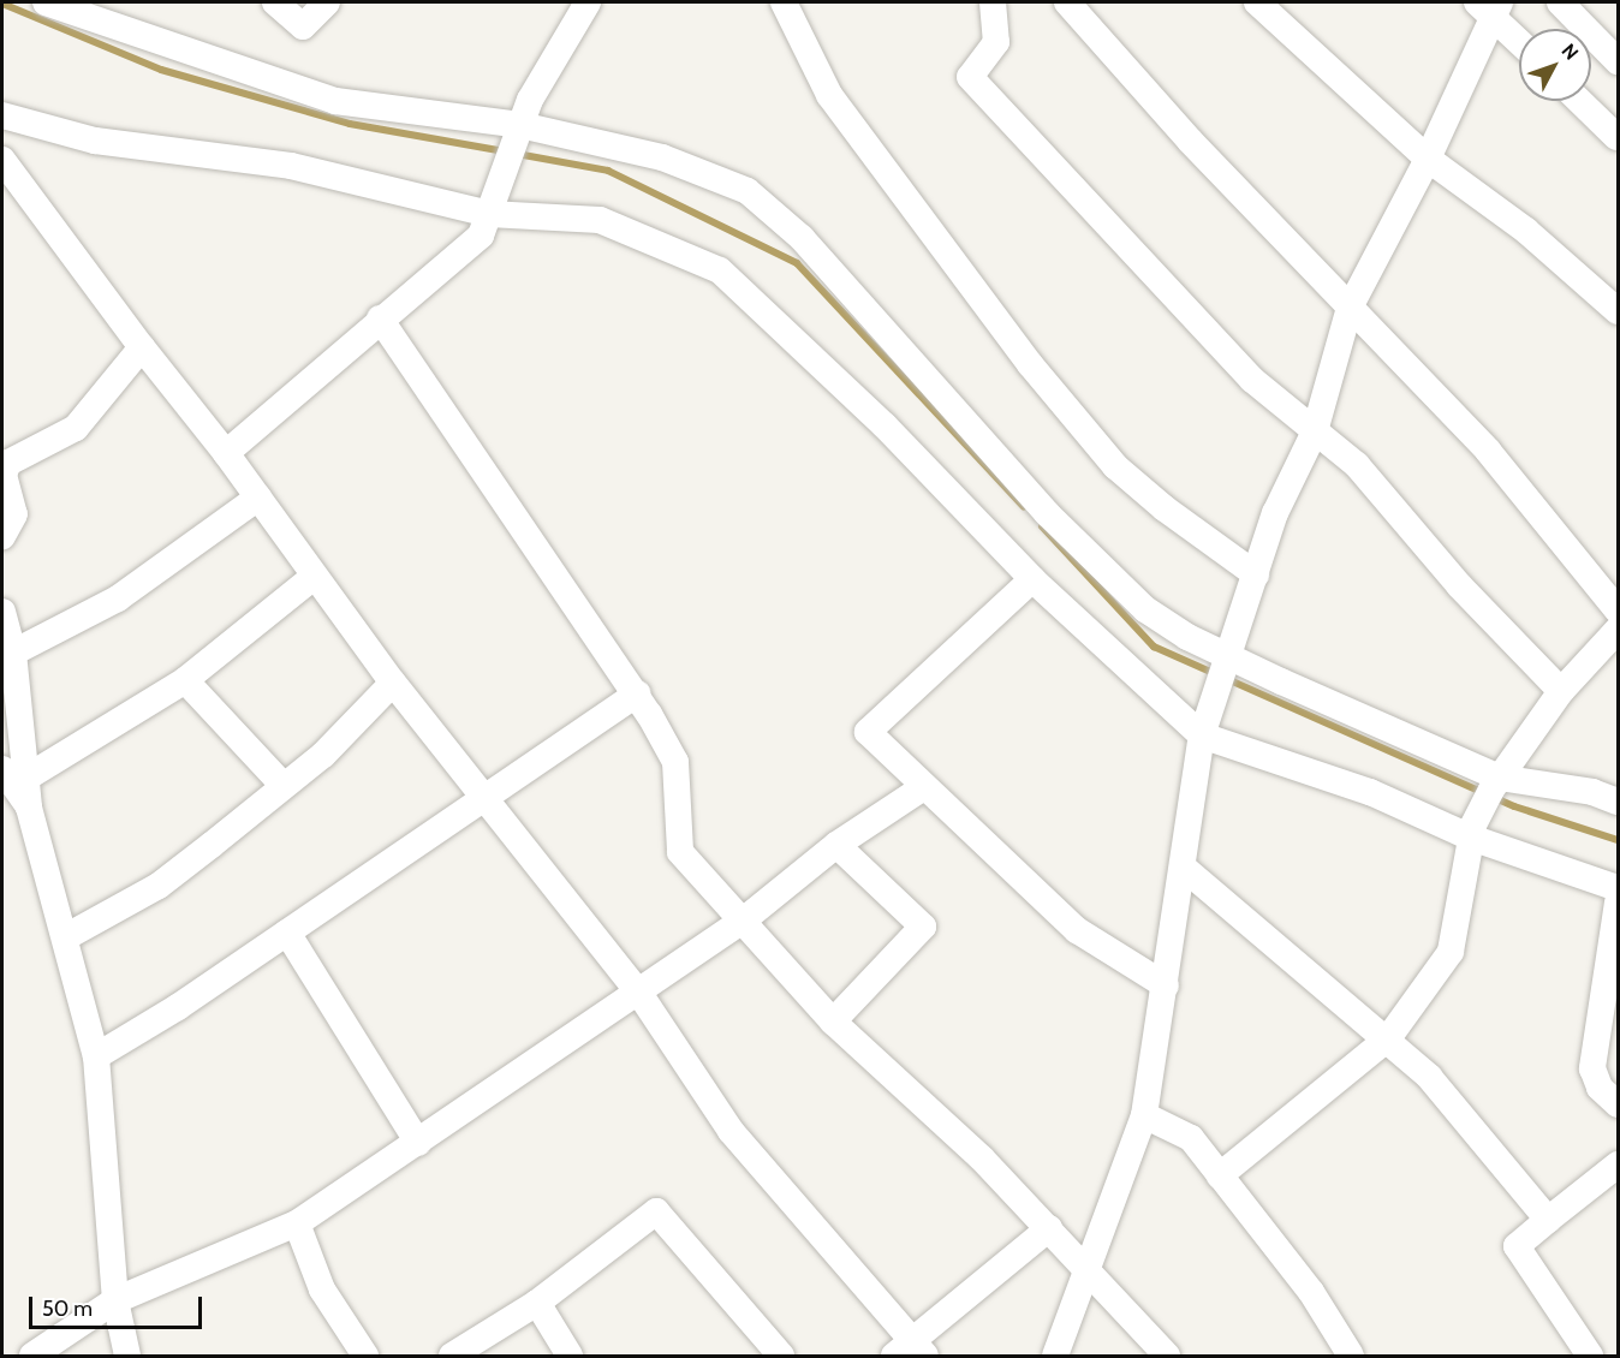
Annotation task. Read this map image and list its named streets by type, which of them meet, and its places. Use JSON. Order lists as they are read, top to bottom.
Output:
{
  "scale_bar": "50 m",
  "north": "top right"
}
